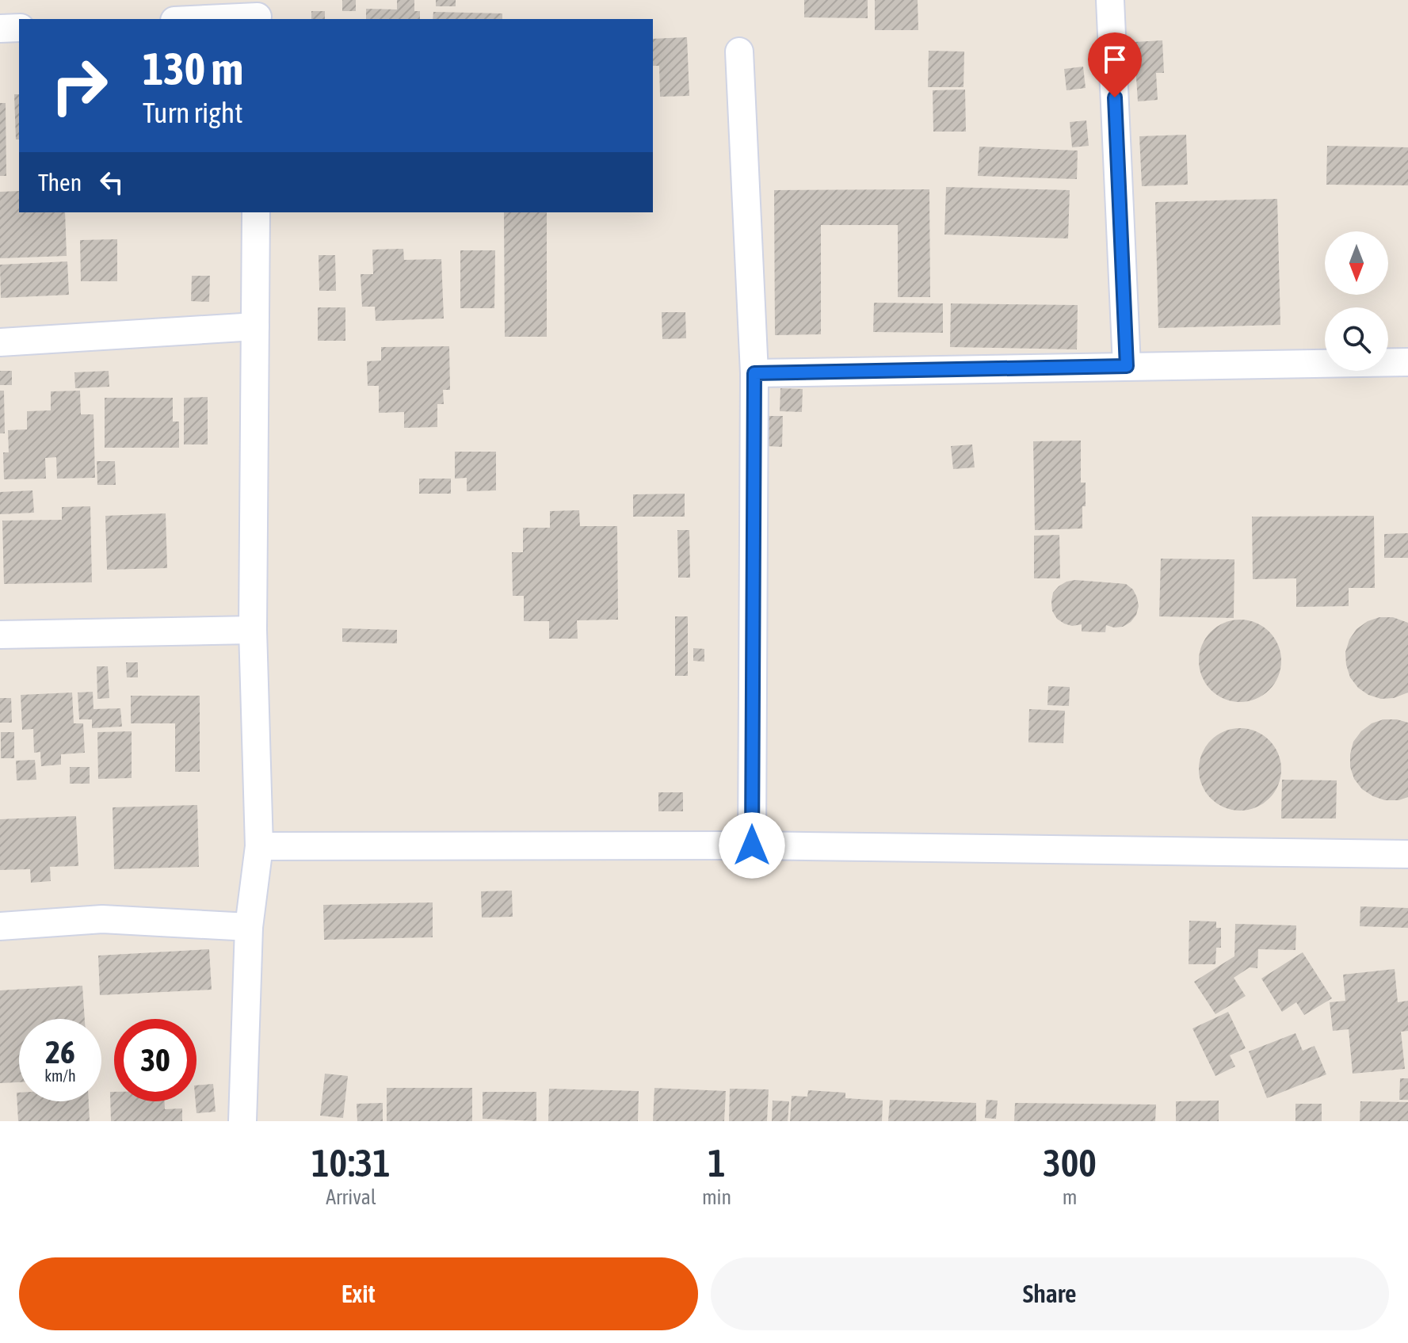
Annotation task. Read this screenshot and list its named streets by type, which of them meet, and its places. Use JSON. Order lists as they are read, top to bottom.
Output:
{
  "north": "bottom",
  "page": {
    "turn": ["130 m", "Turn right"],
    "then": "Then",
    "speed": "26 km/h",
    "limit": "30",
    "eta": [
      "10:31",
      "Arrival",
      "1",
      "min",
      "300",
      "m"
    ],
    "buttons": ["Exit", "Share"]
  }
}
